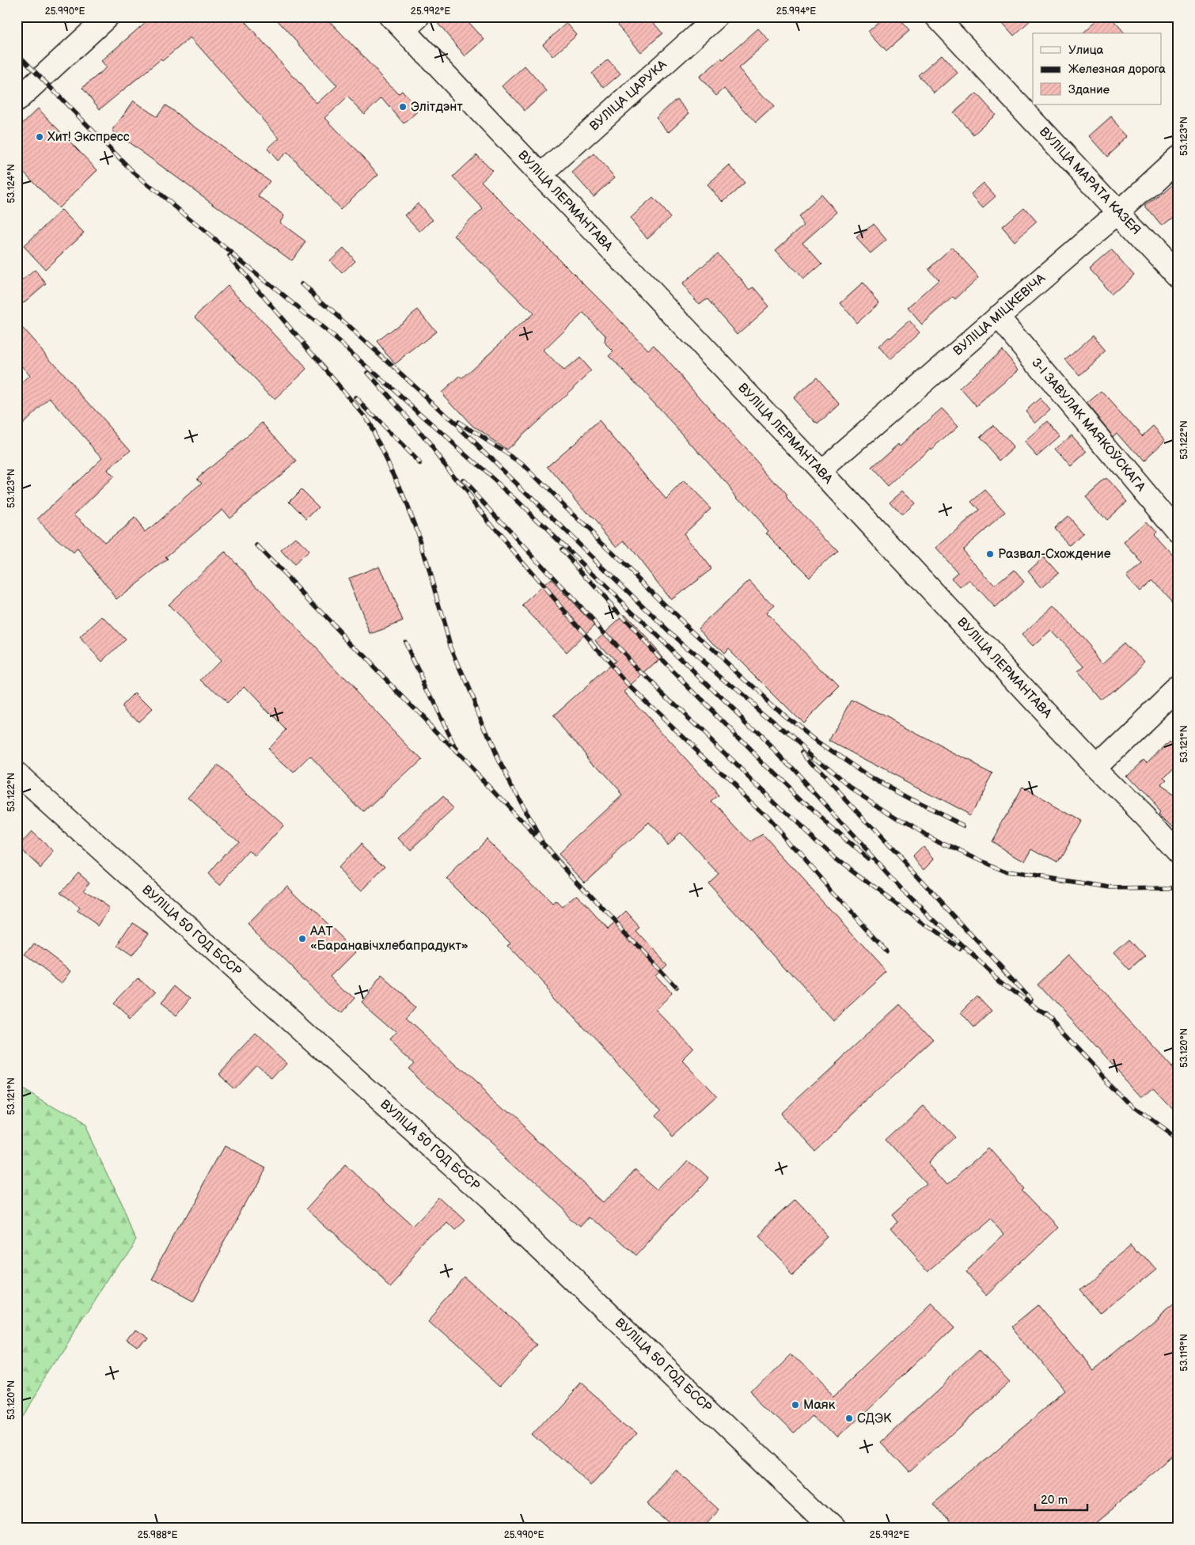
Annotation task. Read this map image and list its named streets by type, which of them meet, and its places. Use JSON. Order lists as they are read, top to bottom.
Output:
{
  "streets": {
    "street": [
      "ВУЛІЦА ЦАРУКА",
      "ВУЛІЦА МАРАТА КАЗЕЯ",
      "ВУЛІЦА ЛЕРМАНТАВА",
      "ВУЛІЦА МІЦКЕВІЧА",
      "3-І ЗАВУЛАК МАЯКОЎСКАГА",
      "ВУЛІЦА 50 ГОД БССР"
    ]
  },
  "crossings": [
    ["ВУЛІЦА ЦАРУКА", "ВУЛІЦА ЛЕРМАНТАВА"],
    ["ВУЛІЦА МАРАТА КАЗЕЯ", "ВУЛІЦА МІЦКЕВІЧА"],
    ["ВУЛІЦА ЛЕРМАНТАВА", "ВУЛІЦА МІЦКЕВІЧА"],
    ["ВУЛІЦА МІЦКЕВІЧА", "3-І ЗАВУЛАК МАЯКОЎСКАГА"]
  ],
  "places": [
    "Элітдэнт",
    "Хит! Экспресс",
    "Развал-Схождение",
    "ААТ «Баранавічхлебапрадукт»",
    "Маяк",
    "СДЭК"
  ],
  "legend": ["Улица", "Железная дорога", "Здание"],
  "scale_bar": "20 m",
  "coordinates": [
    "25.990°E",
    "25.992°E",
    "25.994°E",
    "53.123°N",
    "53.124°N",
    "53.122°N",
    "53.121°N",
    "53.120°N",
    "53.119°N",
    "25.988°E"
  ]
}
